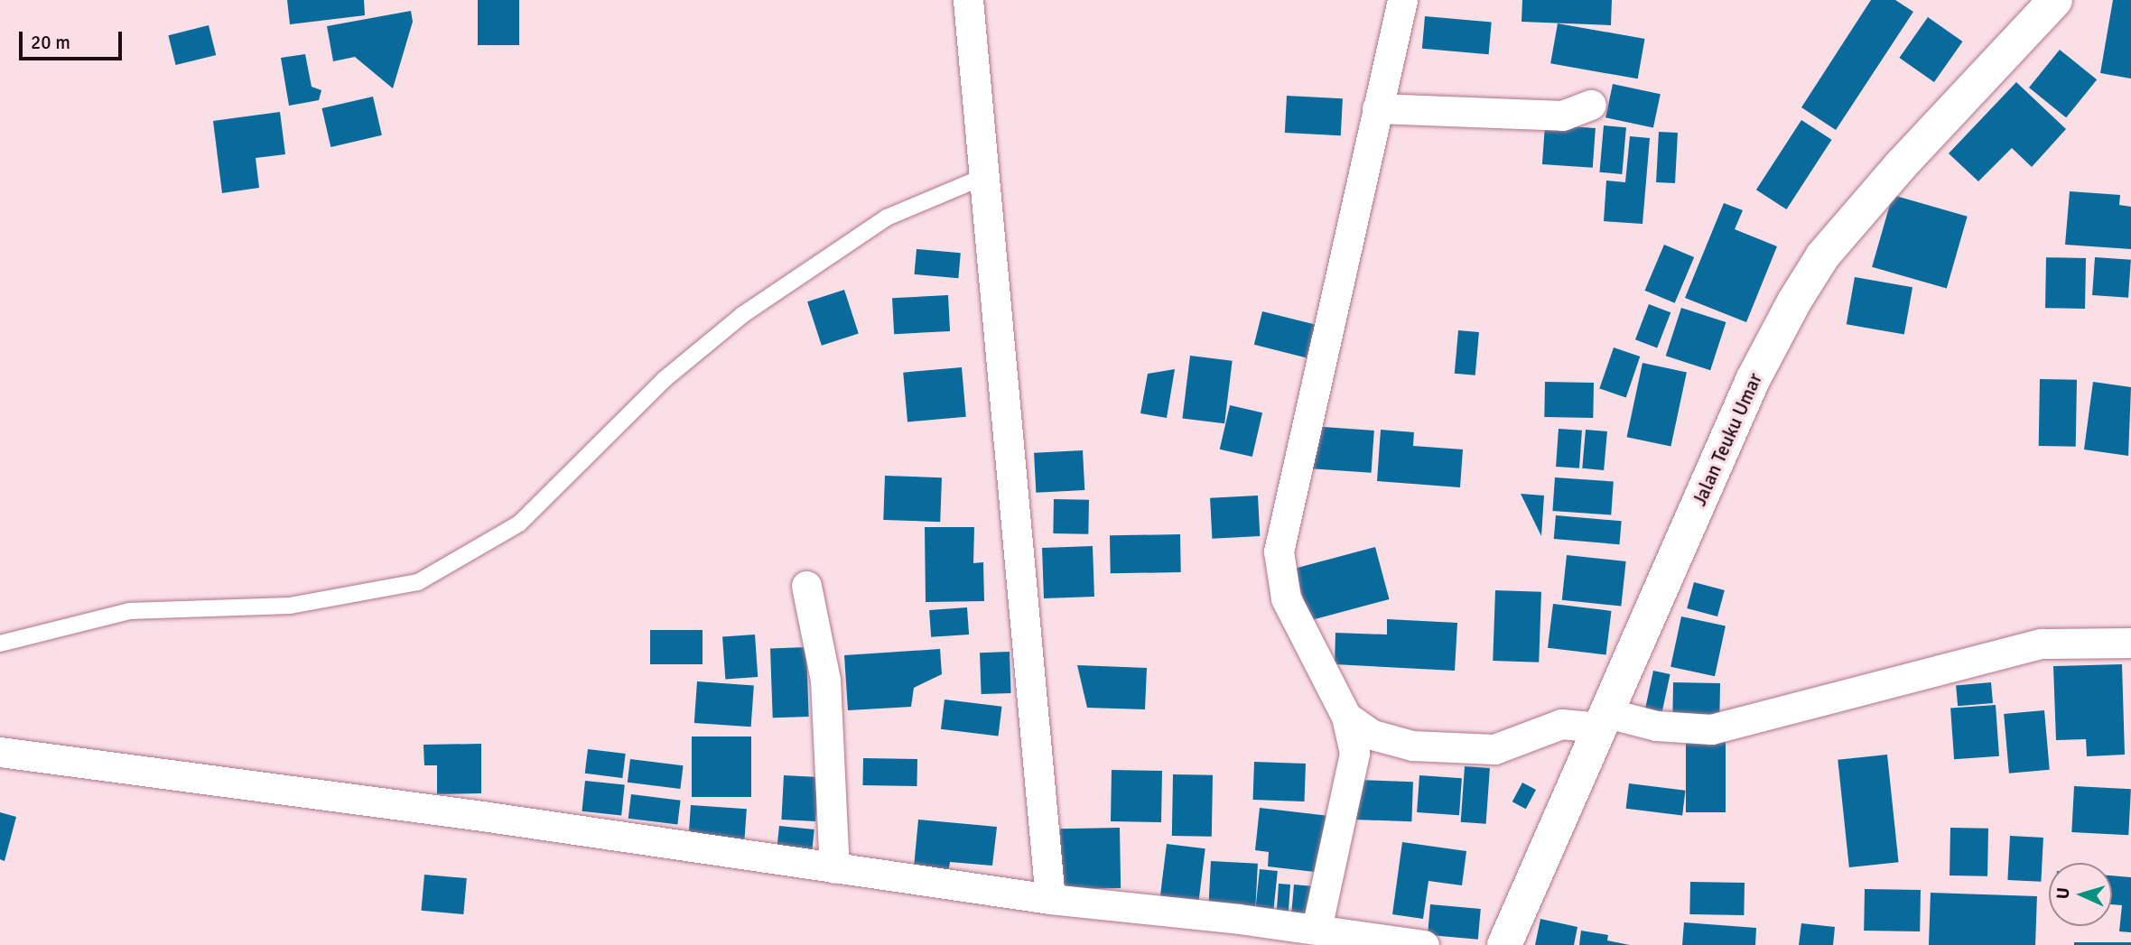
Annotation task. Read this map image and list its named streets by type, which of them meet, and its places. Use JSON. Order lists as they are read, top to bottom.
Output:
{
  "streets": {
    "main road": ["Jalan Teuku Umar"]
  },
  "scale_bar": "20 m",
  "north": "left"
}
